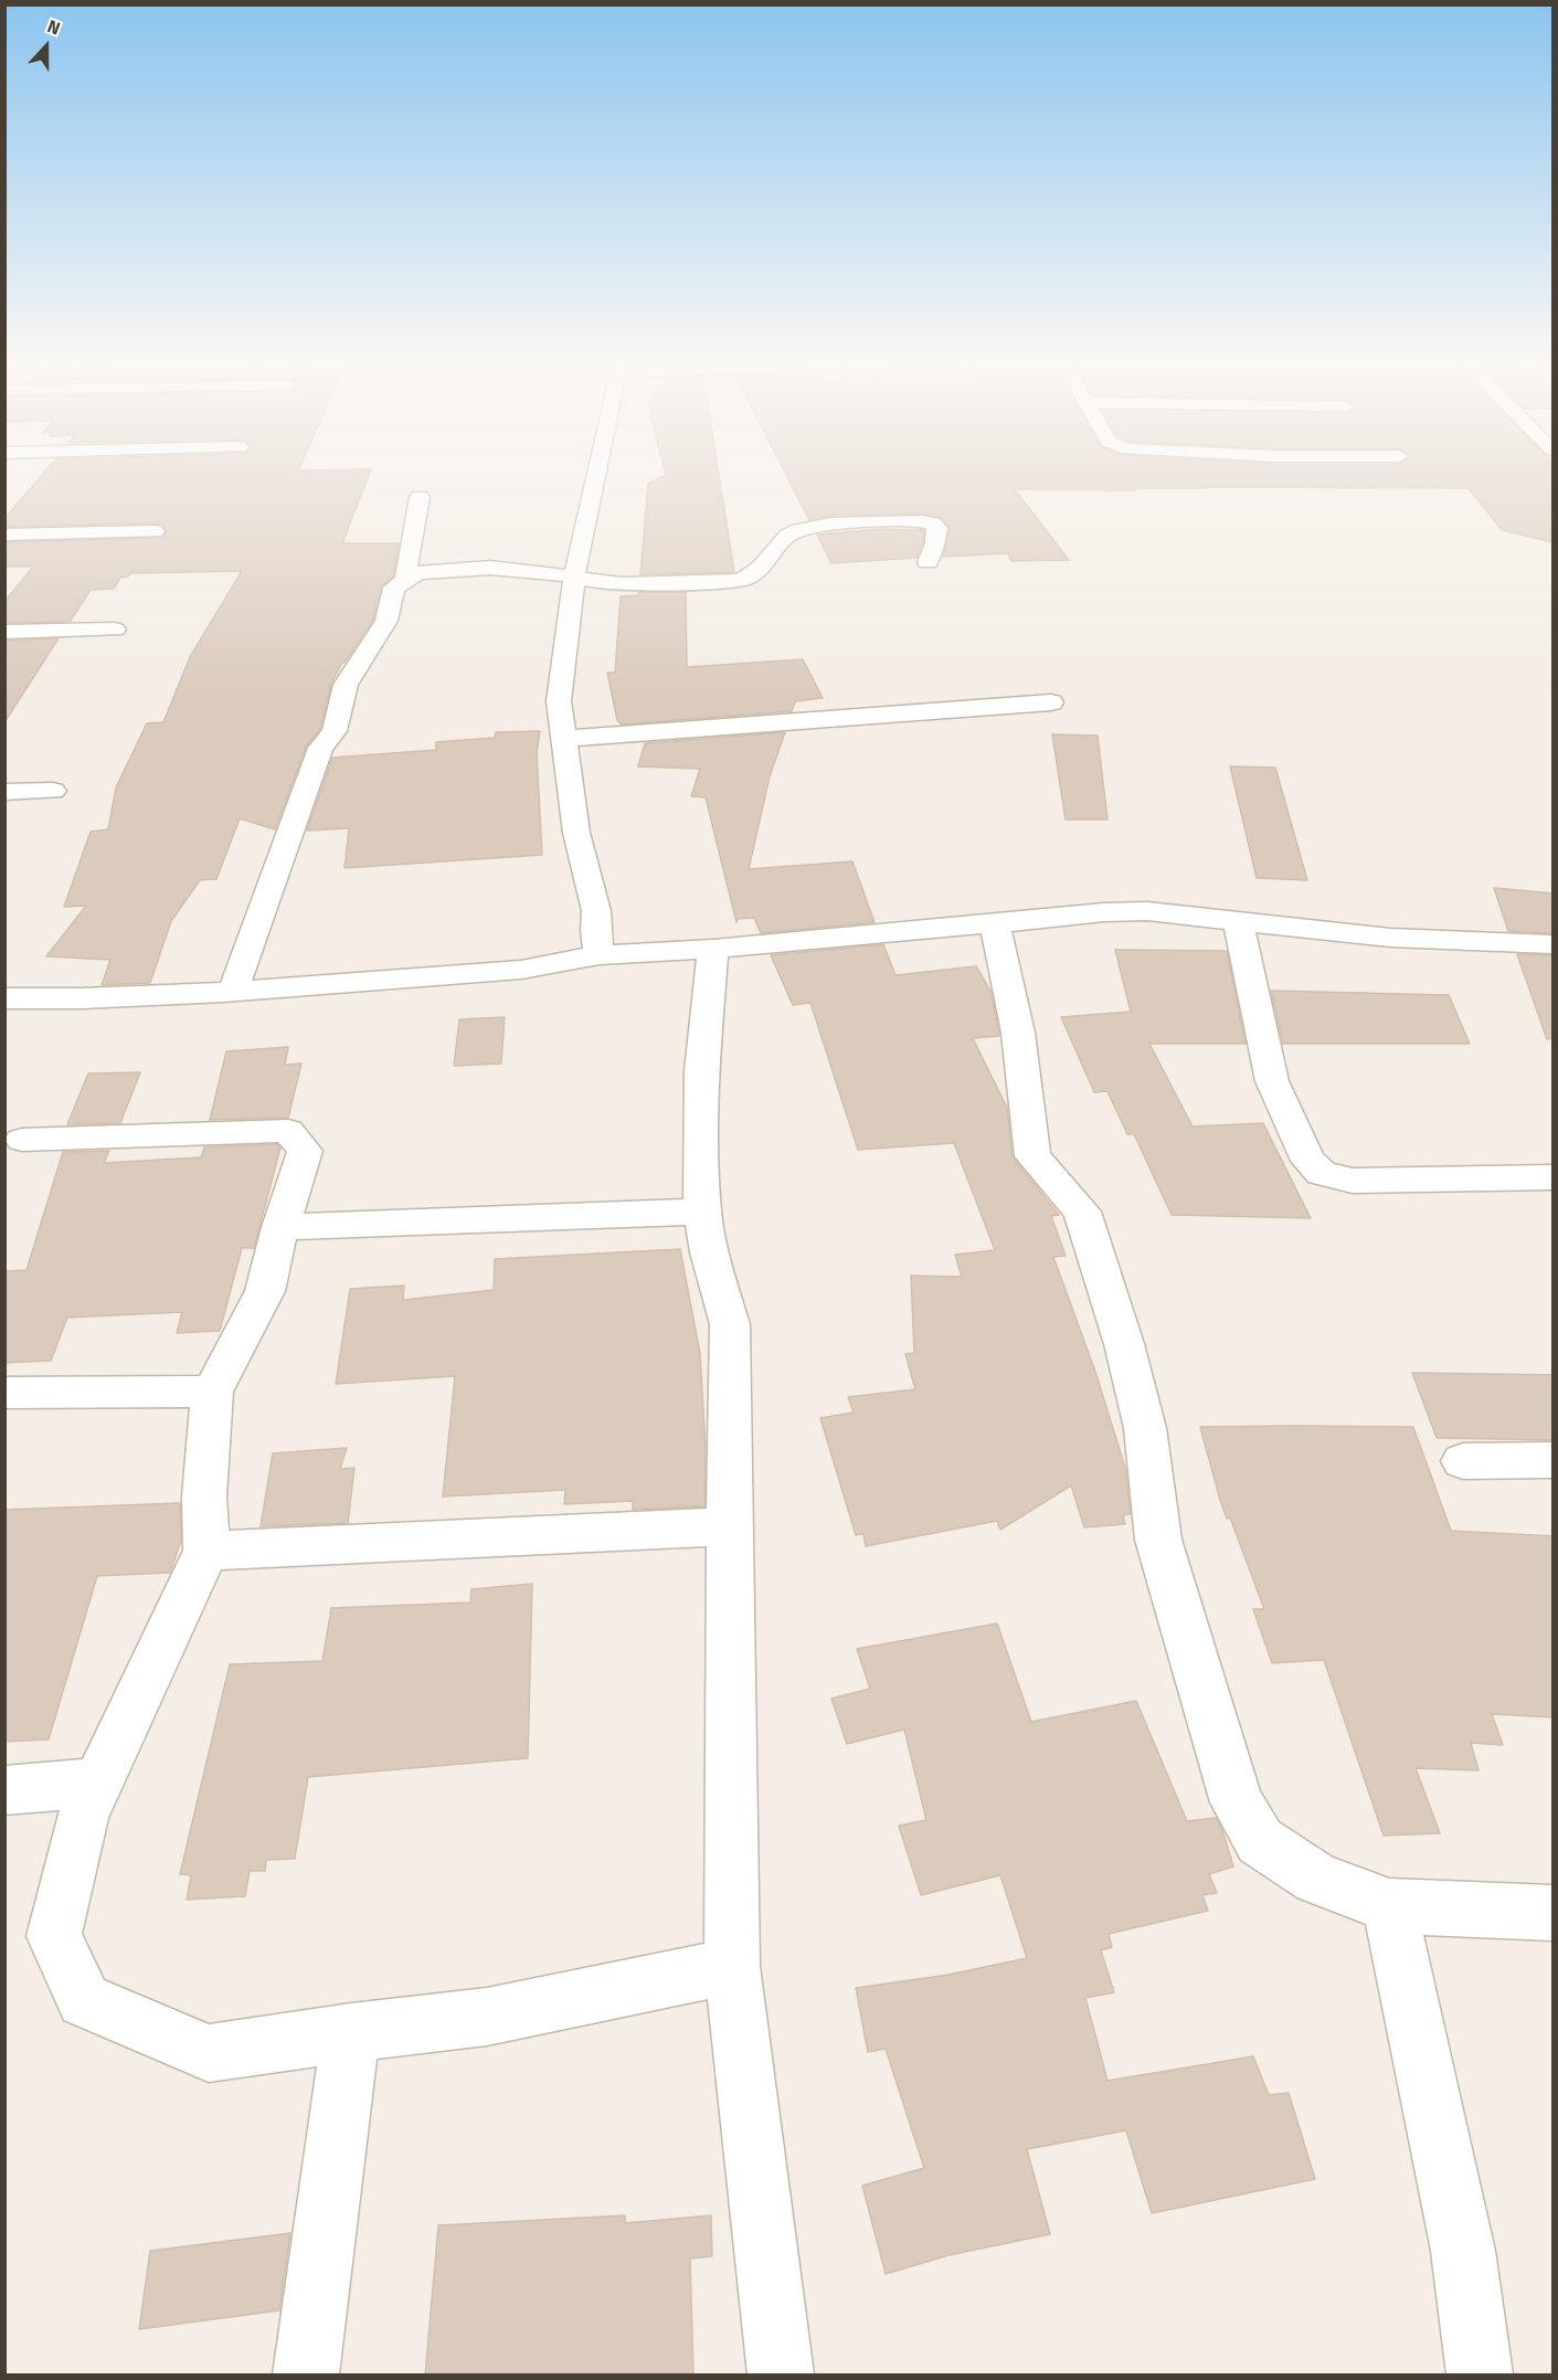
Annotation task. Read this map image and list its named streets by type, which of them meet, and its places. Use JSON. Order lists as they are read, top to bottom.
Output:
{
  "north": "top"
}
